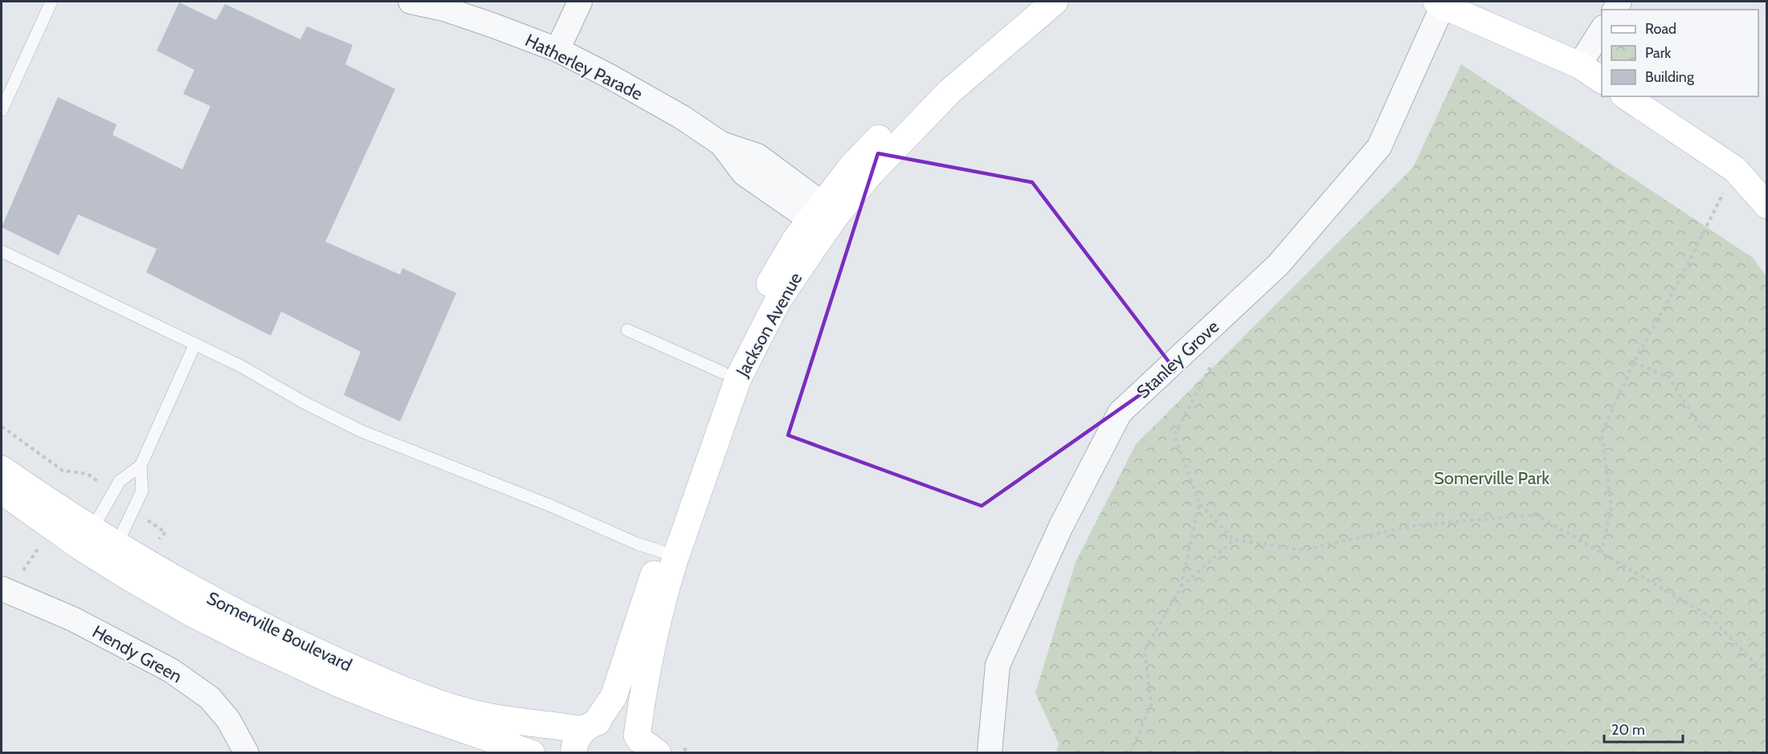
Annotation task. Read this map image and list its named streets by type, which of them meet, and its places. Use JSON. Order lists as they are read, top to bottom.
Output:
{
  "streets": {
    "street": [
      "Hatherley Parade",
      "Jackson Avenue",
      "Stanley Grove",
      "Somerville Boulevard",
      "Hendy Green"
    ]
  },
  "crossings": [
    ["Hatherley Parade", "Jackson Avenue"],
    ["Jackson Avenue", "Somerville Boulevard"]
  ],
  "parks": ["Somerville Park"],
  "legend": ["Road", "Park", "Building"],
  "scale_bar": "20 m"
}
